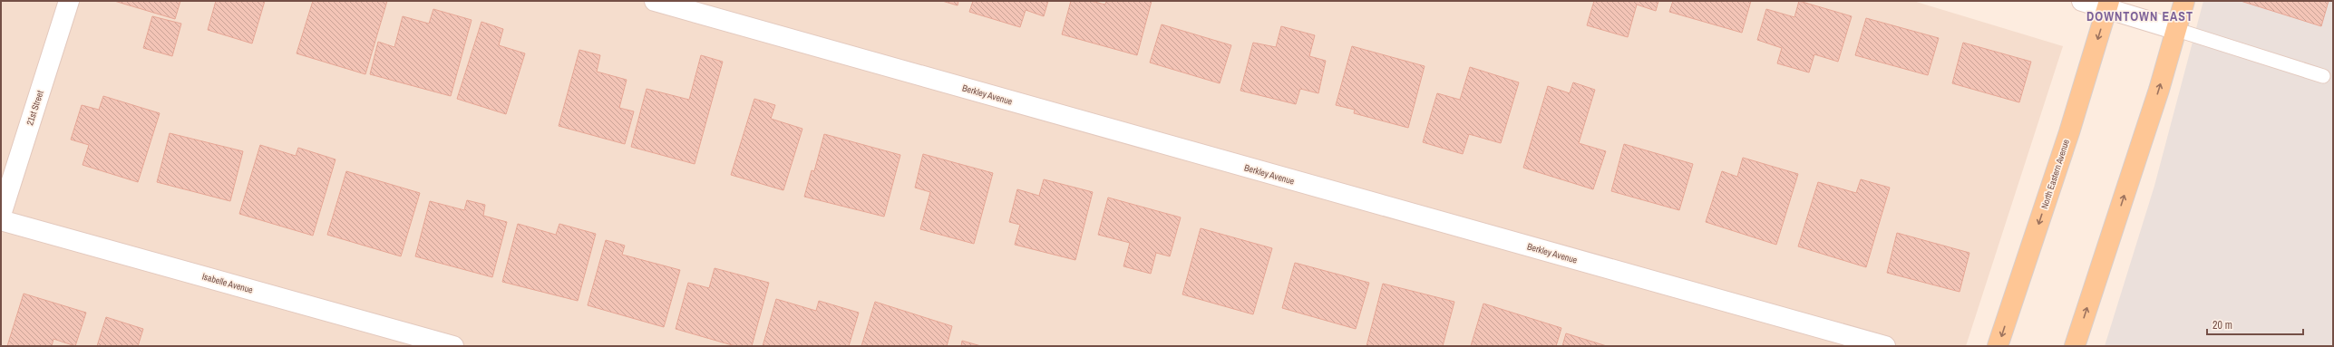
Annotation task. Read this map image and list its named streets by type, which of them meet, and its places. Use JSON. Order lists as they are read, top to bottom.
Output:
{
  "streets": {
    "main road": ["North Eastern Avenue"],
    "street": ["Berkley Avenue", "21st Street", "Isabelle Avenue"]
  },
  "districts": ["DOWNTOWN EAST"],
  "scale_bar": "20 m"
}
